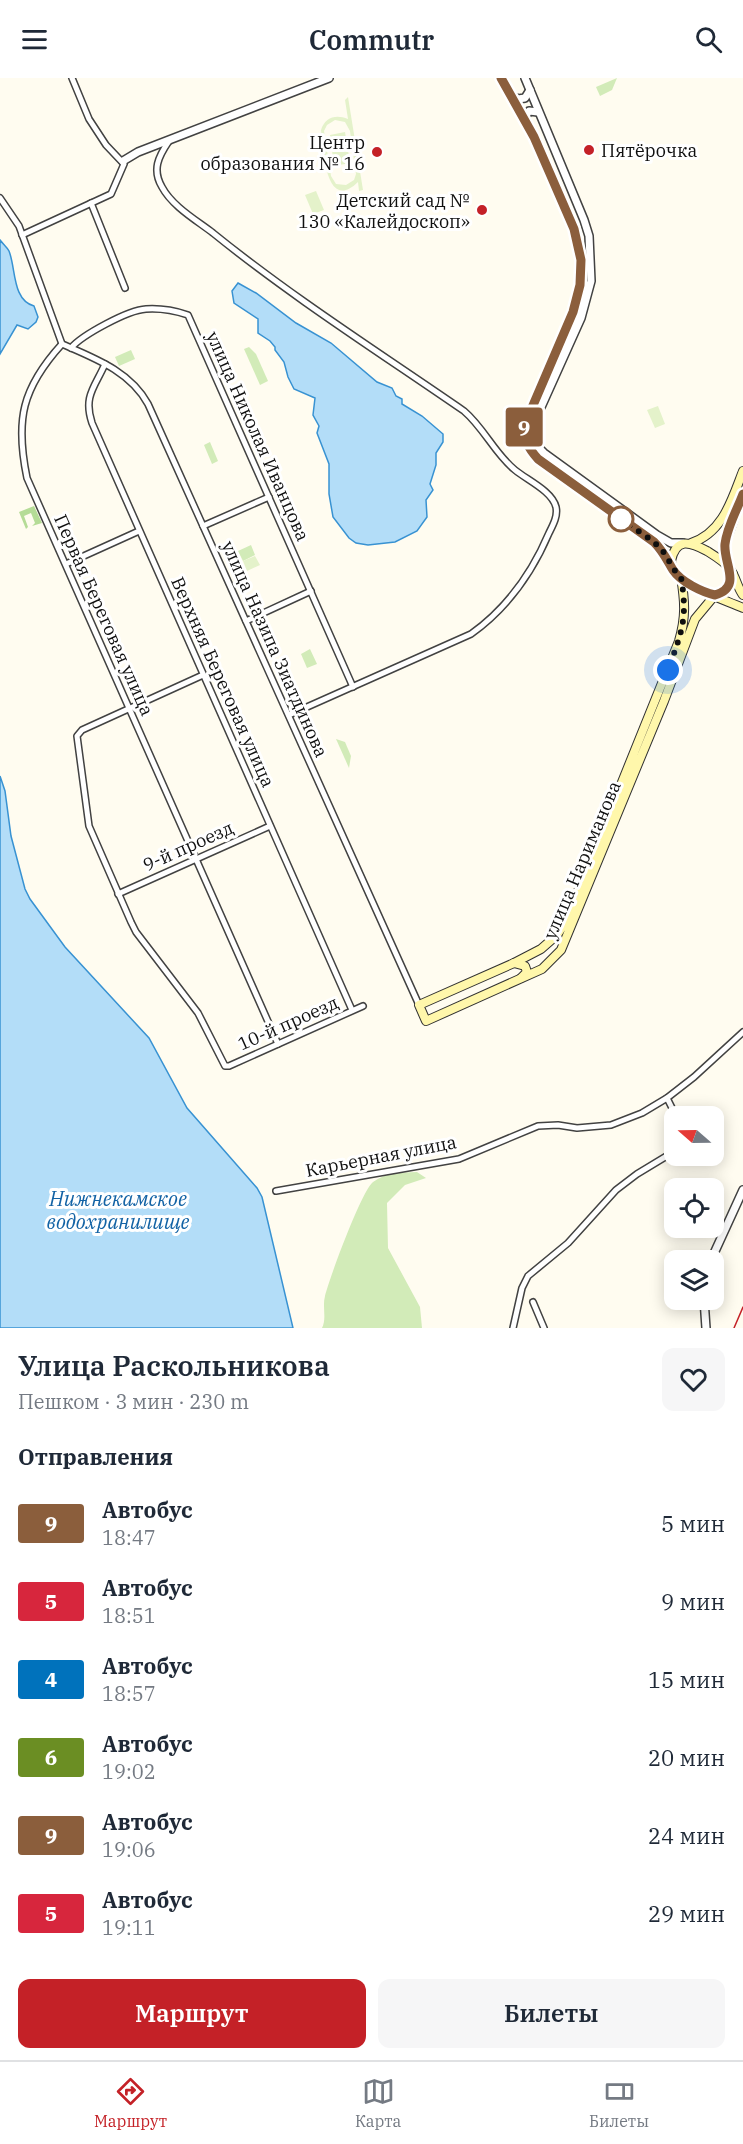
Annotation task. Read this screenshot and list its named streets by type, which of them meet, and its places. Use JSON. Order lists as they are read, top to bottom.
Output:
{
  "streets": {
    "main road": ["улица Нариманова"],
    "street": [
      "улица Николая Иванцова",
      "Первая Береговая улица",
      "улица Назипа Зиатдинова",
      "Верхняя Береговая улица",
      "9-й проезд",
      "10-й проезд",
      "Карьерная улица"
    ]
  },
  "crossings": [
    ["улица Николая Иванцова", "улица Назипа Зиатдинова"],
    ["Первая Береговая улица", "улица Назипа Зиатдинова"],
    ["Первая Береговая улица", "9-й проезд"],
    ["Первая Береговая улица", "10-й проезд"],
    ["улица Назипа Зиатдинова", "Верхняя Береговая улица"],
    ["улица Назипа Зиатдинова", "улица Нариманова"],
    ["Верхняя Береговая улица", "9-й проезд"],
    ["Верхняя Береговая улица", "10-й проезд"],
    ["9-й проезд", "10-й проезд"]
  ],
  "water": ["Нижнекамское водохранилище"],
  "places": ["Пятёрочка", "Центр образования № 16", "Детский сад № 130 «Калейдоскоп»"],
  "lines": ["bus line 9"],
  "north": "left",
  "page": {
    "header": "Commutr",
    "on_map": "9",
    "heading": [
      ["Улица Раскольникова", "Пешком · 3 мин · 230 m"],
      "Отправления"
    ],
    "list": [
      {
        "mark": "9",
        "name": "Автобус",
        "note": "18:47",
        "value": "5 мин"
      },
      {
        "mark": "5",
        "name": "Автобус",
        "note": "18:51",
        "value": "9 мин"
      },
      {
        "mark": "4",
        "name": "Автобус",
        "note": "18:57",
        "value": "15 мин"
      },
      {
        "mark": "6",
        "name": "Автобус",
        "note": "19:02",
        "value": "20 мин"
      },
      {
        "mark": "9",
        "name": "Автобус",
        "note": "19:06",
        "value": "24 мин"
      },
      {
        "mark": "5",
        "name": "Автобус",
        "note": "19:11",
        "value": "29 мин"
      }
    ],
    "buttons": ["Маршрут", "Билеты"],
    "tabs": ["Маршрут", "Карта", "Билеты"]
  }
}
